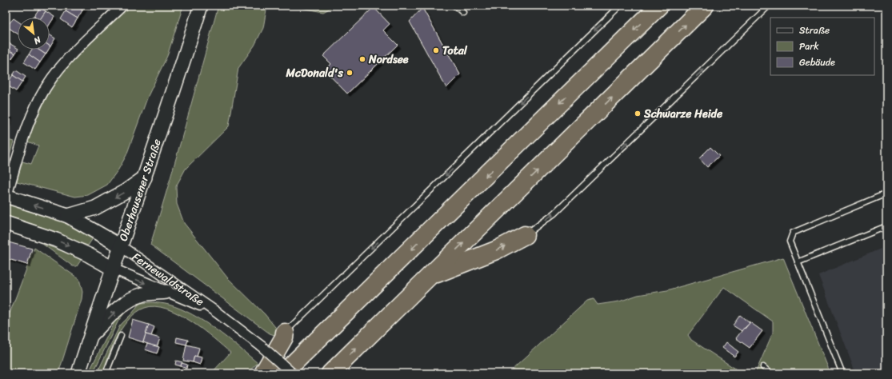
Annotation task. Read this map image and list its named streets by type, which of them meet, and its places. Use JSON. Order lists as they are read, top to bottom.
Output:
{
  "streets": {
    "main road": ["Oberhausener Straße", "Fernewaldstraße"]
  },
  "crossings": [
    ["Oberhausener Straße", "Fernewaldstraße"]
  ],
  "places": [
    "Total",
    "Nordsee",
    "McDonald's",
    "Schwarze Heide"
  ],
  "legend": ["Straße", "Park", "Gebäude"],
  "north": "bottom right"
}
